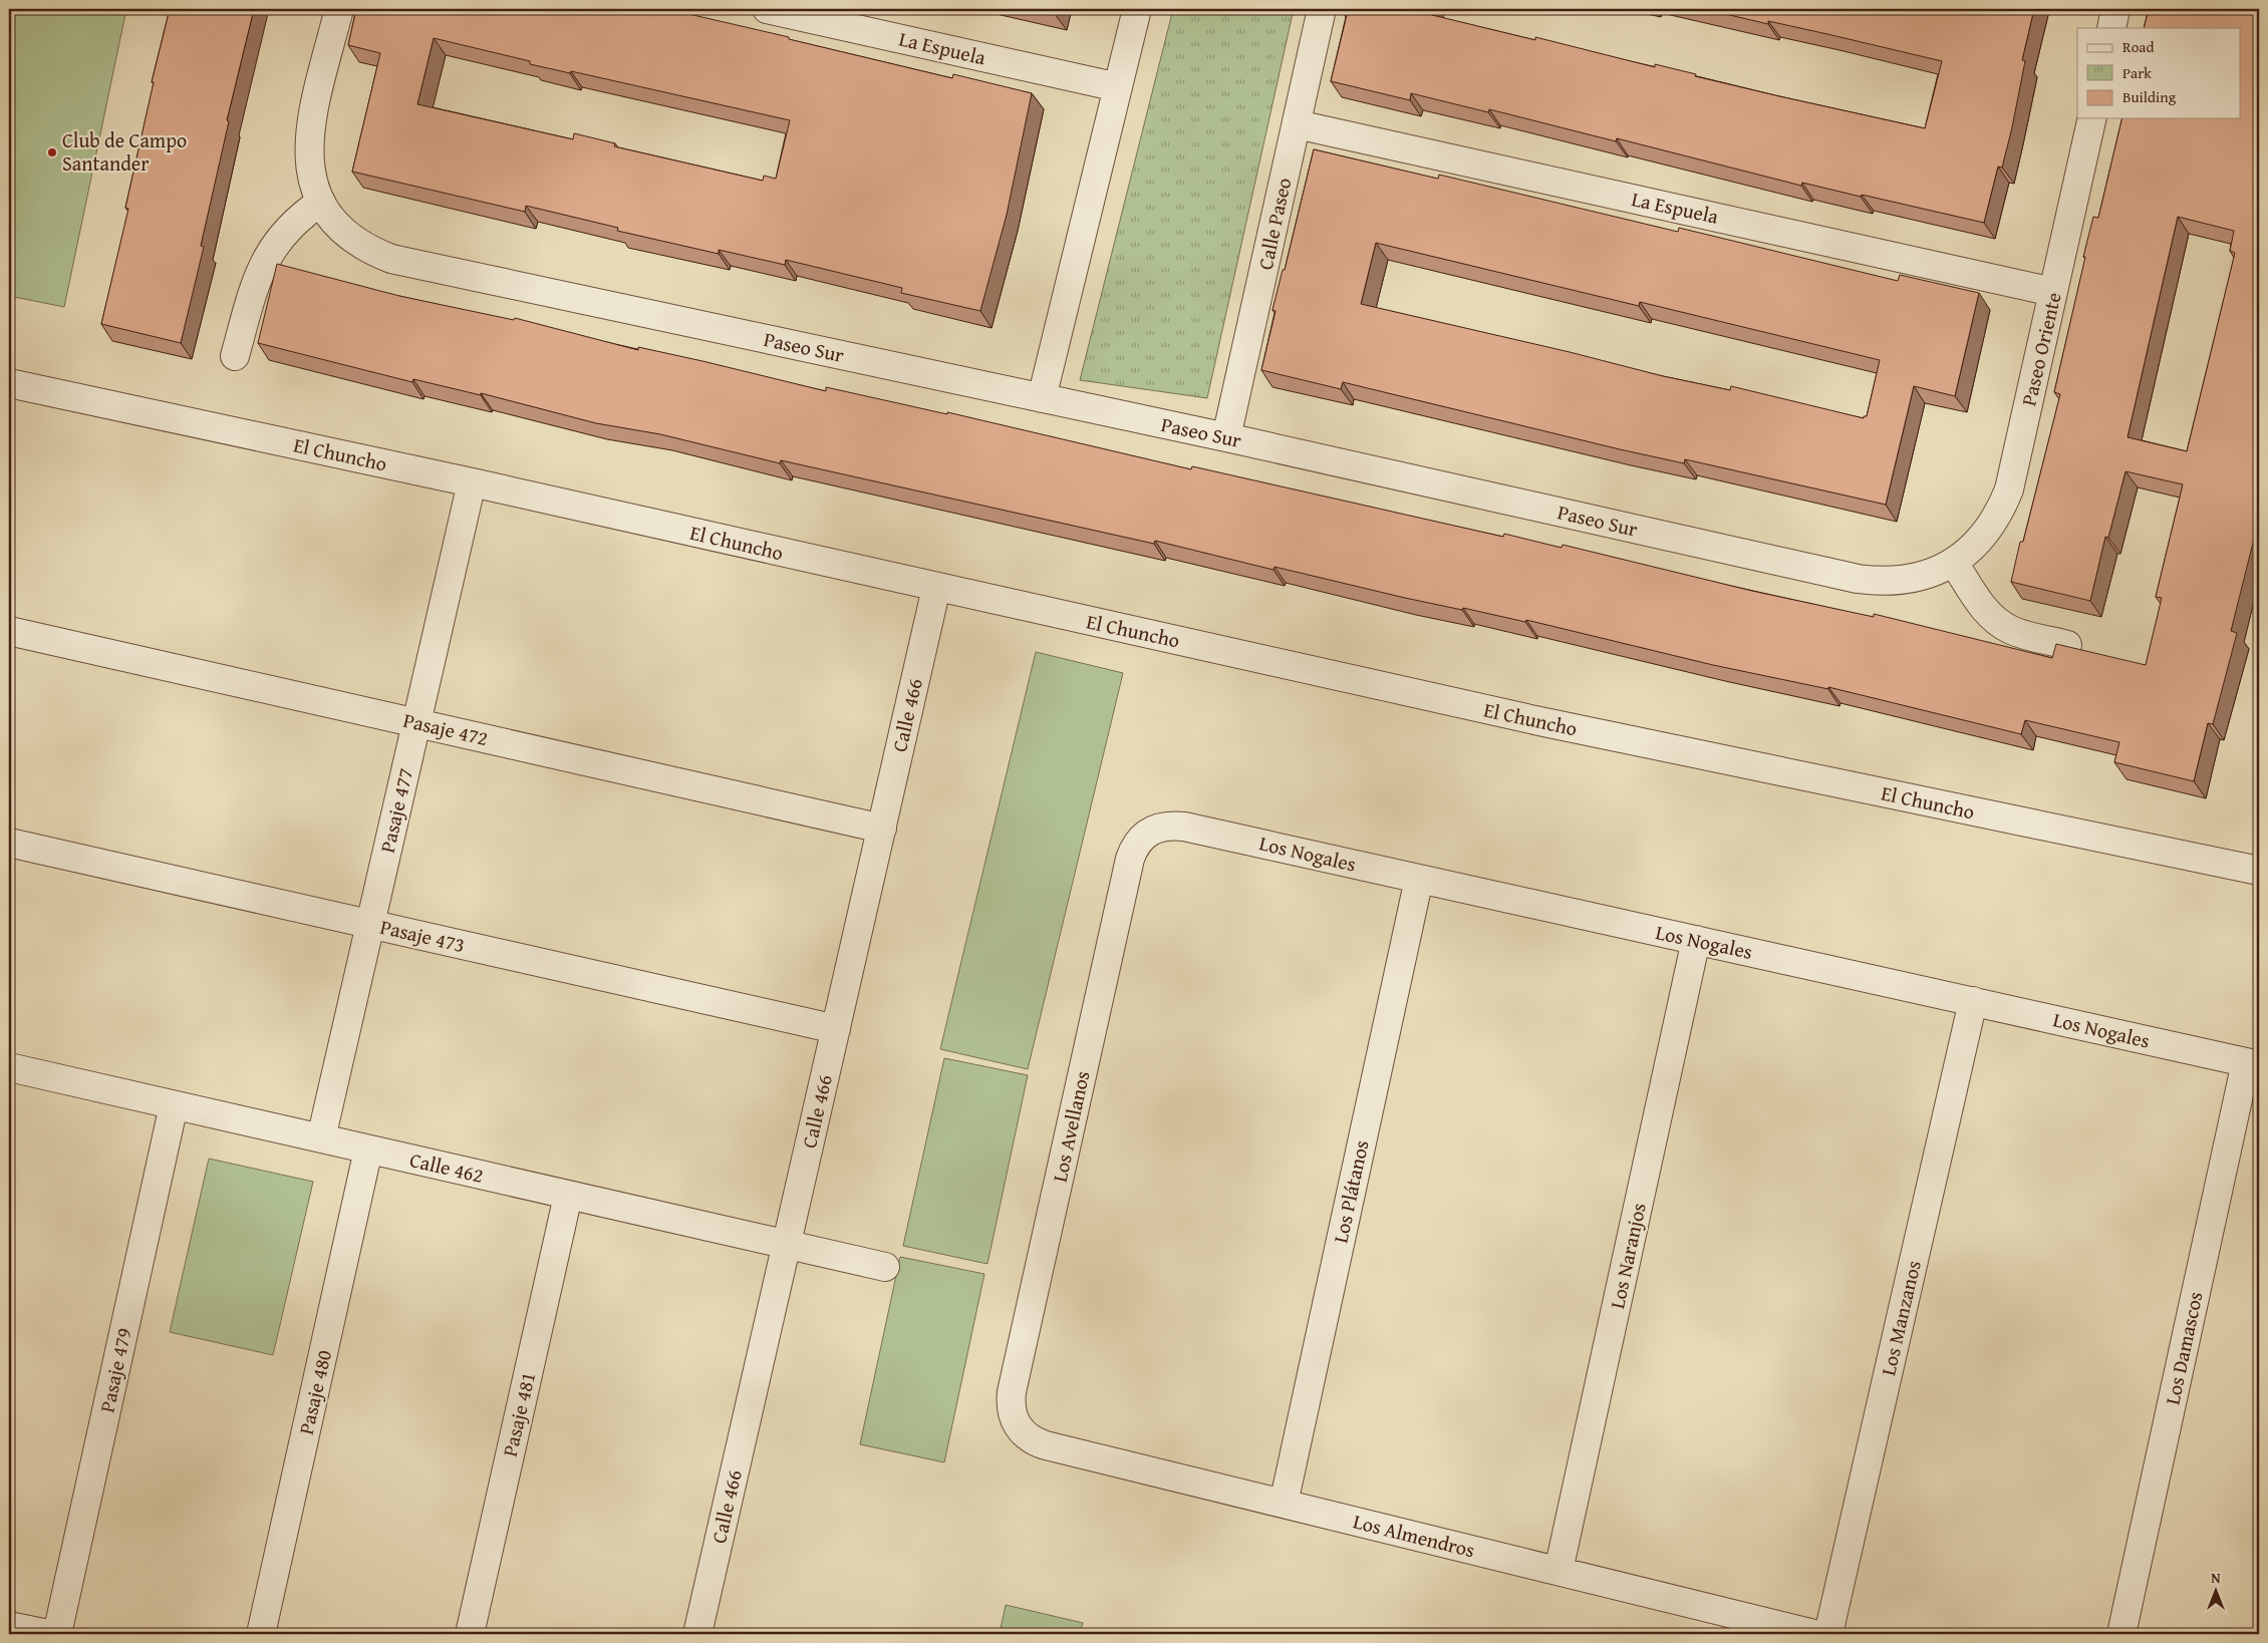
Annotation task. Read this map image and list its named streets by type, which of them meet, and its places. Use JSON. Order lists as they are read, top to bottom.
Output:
{
  "streets": {
    "street": [
      "La Espuela",
      "Calle Paseo",
      "Paseo Sur",
      "Paseo Oriente",
      "El Chuncho",
      "Calle 466",
      "Pasaje 472",
      "Pasaje 477",
      "Los Nogales",
      "Pasaje 473",
      "Los Avellanos",
      "Calle 462",
      "Los Plátanos",
      "Los Naranjos",
      "Los Manzanos",
      "Los Damascos",
      "Pasaje 479",
      "Pasaje 480",
      "Pasaje 481",
      "Los Almendros"
    ]
  },
  "crossings": [
    ["La Espuela", "Calle Paseo"],
    ["La Espuela", "Paseo Oriente"],
    ["Calle Paseo", "Paseo Sur"],
    ["Paseo Sur", "Paseo Oriente"],
    ["El Chuncho", "Calle 466"],
    ["El Chuncho", "Pasaje 477"],
    ["Calle 466", "Pasaje 472"],
    ["Calle 466", "Pasaje 473"],
    ["Calle 466", "Calle 462"],
    ["Pasaje 472", "Pasaje 477"],
    ["Pasaje 477", "Pasaje 473"],
    ["Pasaje 477", "Calle 462"],
    ["Los Nogales", "Los Avellanos"],
    ["Los Nogales", "Los Plátanos"],
    ["Los Nogales", "Los Naranjos"],
    ["Los Nogales", "Los Manzanos"],
    ["Los Nogales", "Los Damascos"],
    ["Los Avellanos", "Los Almendros"],
    ["Calle 462", "Pasaje 479"],
    ["Calle 462", "Pasaje 480"],
    ["Calle 462", "Pasaje 481"],
    ["Los Plátanos", "Los Almendros"],
    ["Los Naranjos", "Los Almendros"]
  ],
  "places": ["Club de Campo Santander"],
  "legend": ["Road", "Park", "Building"],
  "north": "top"
}
